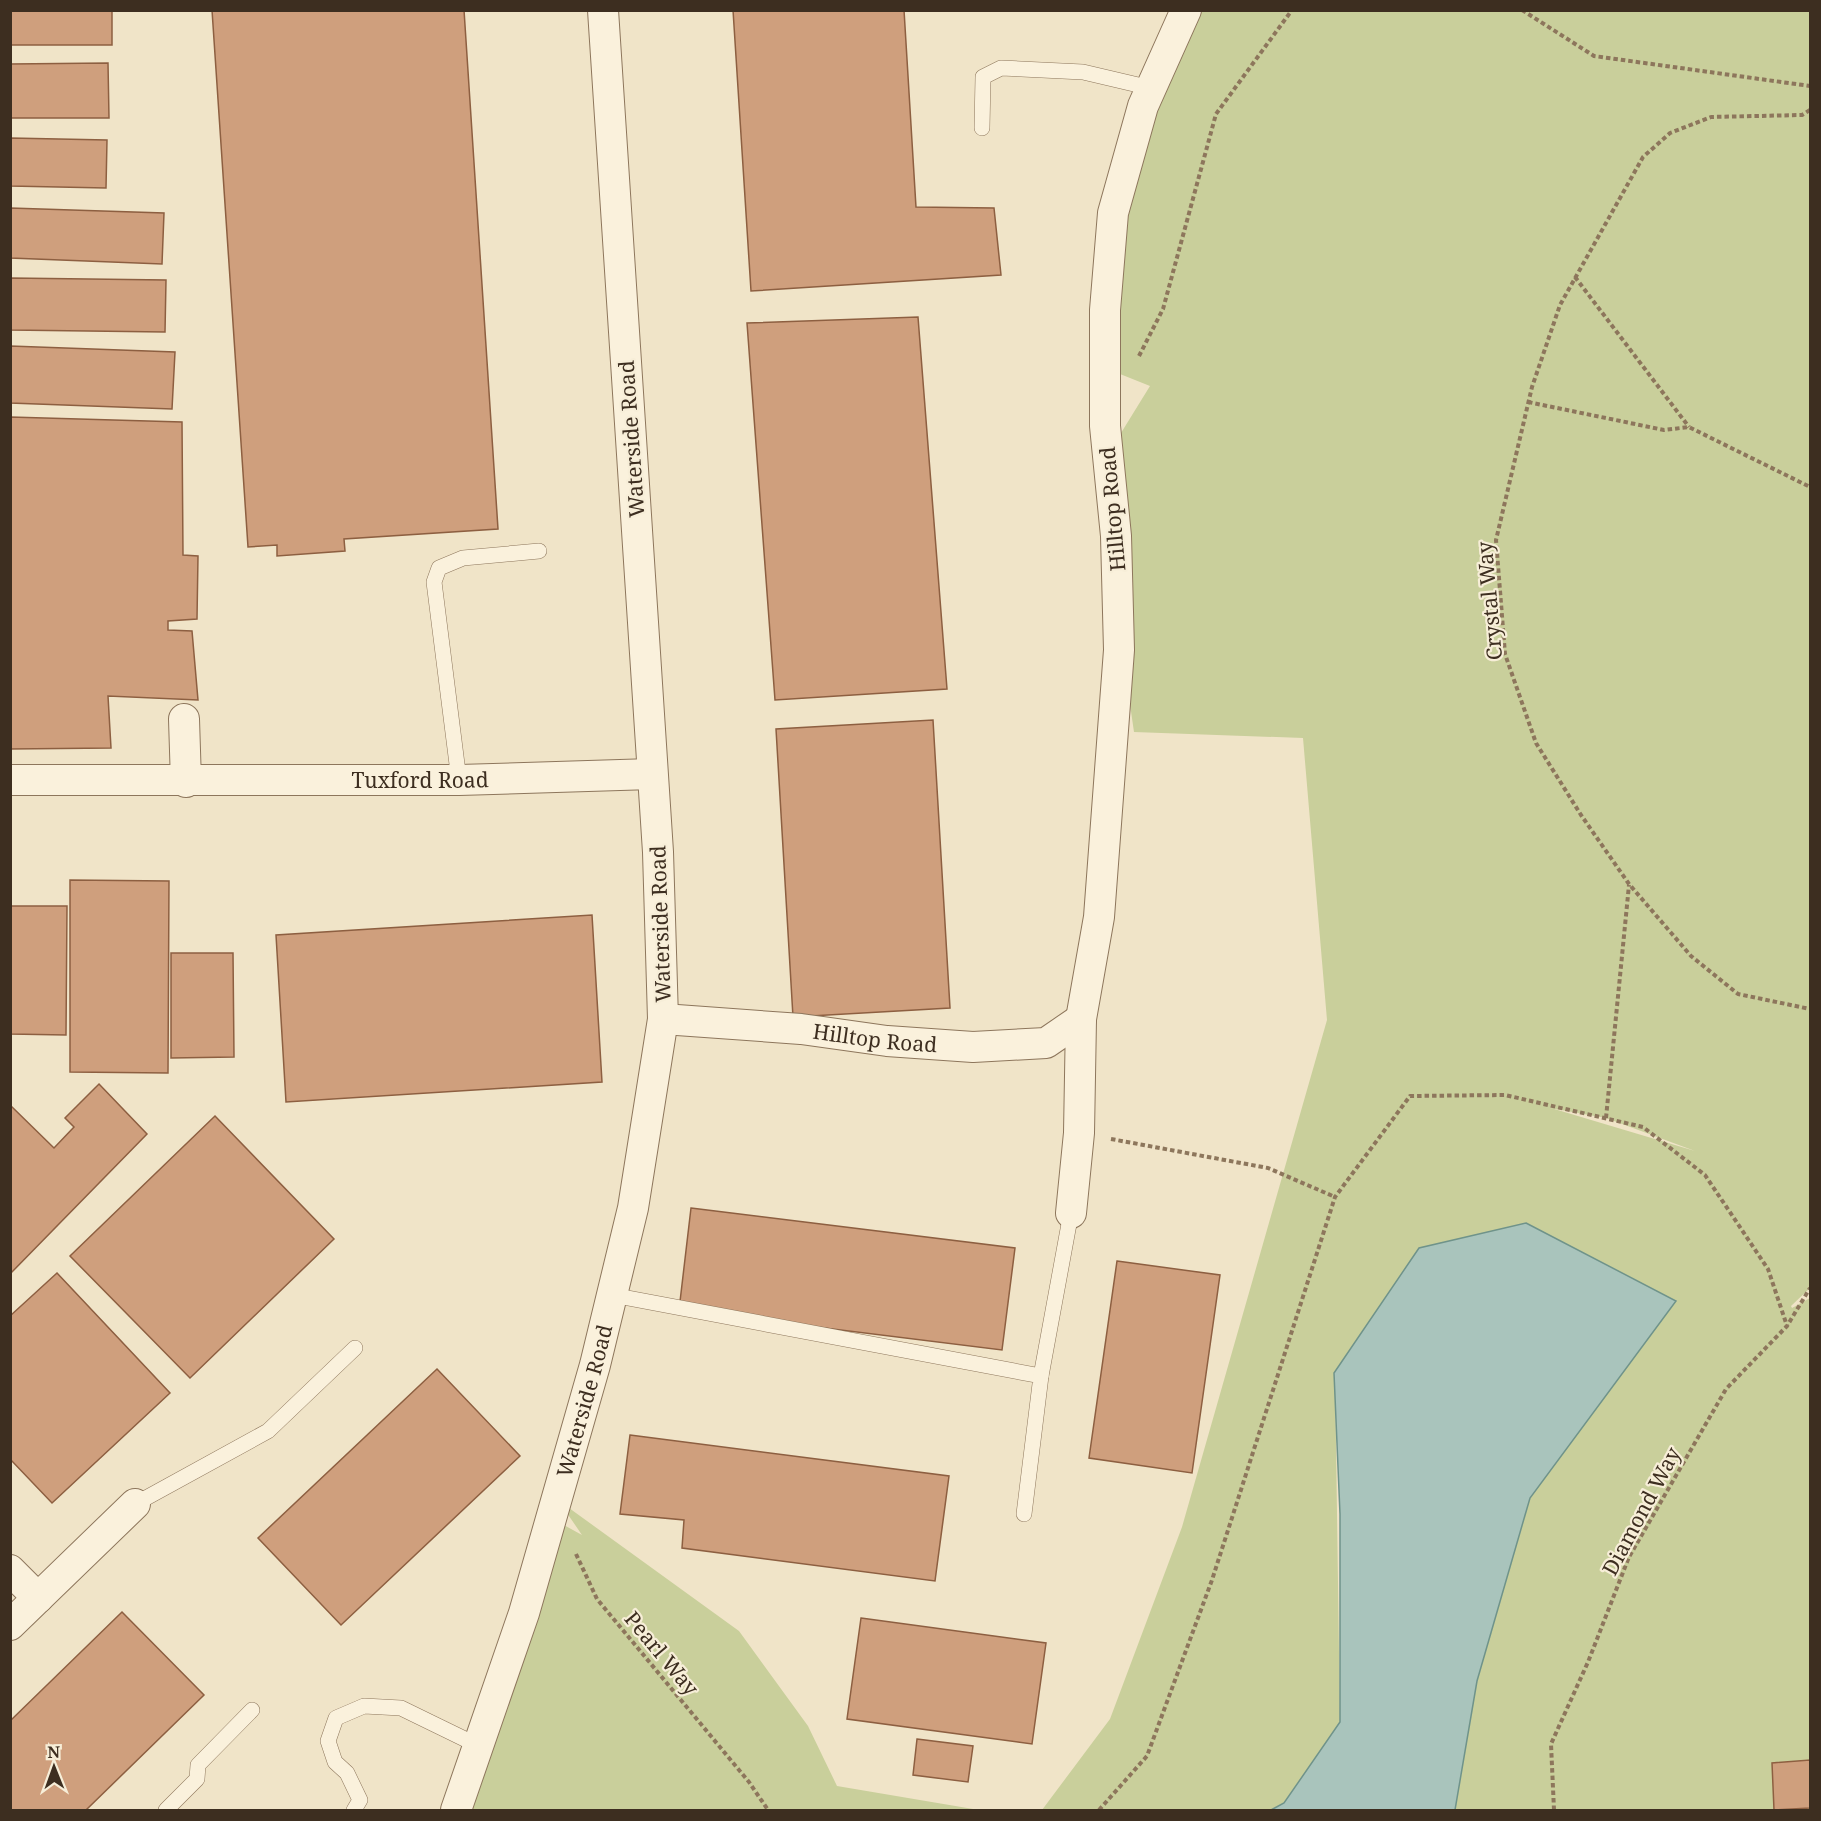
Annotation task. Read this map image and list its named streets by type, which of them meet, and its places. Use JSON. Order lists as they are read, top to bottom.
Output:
{
  "streets": {
    "street": ["Waterside Road", "Hilltop Road", "Tuxford Road"],
    "path": ["Crystal Way", "Diamond Way", "Pearl Way"]
  },
  "crossings": [
    ["Waterside Road", "Hilltop Road"],
    ["Waterside Road", "Tuxford Road"],
    ["Waterside Road", "Pearl Way"]
  ],
  "north": "top"
}
